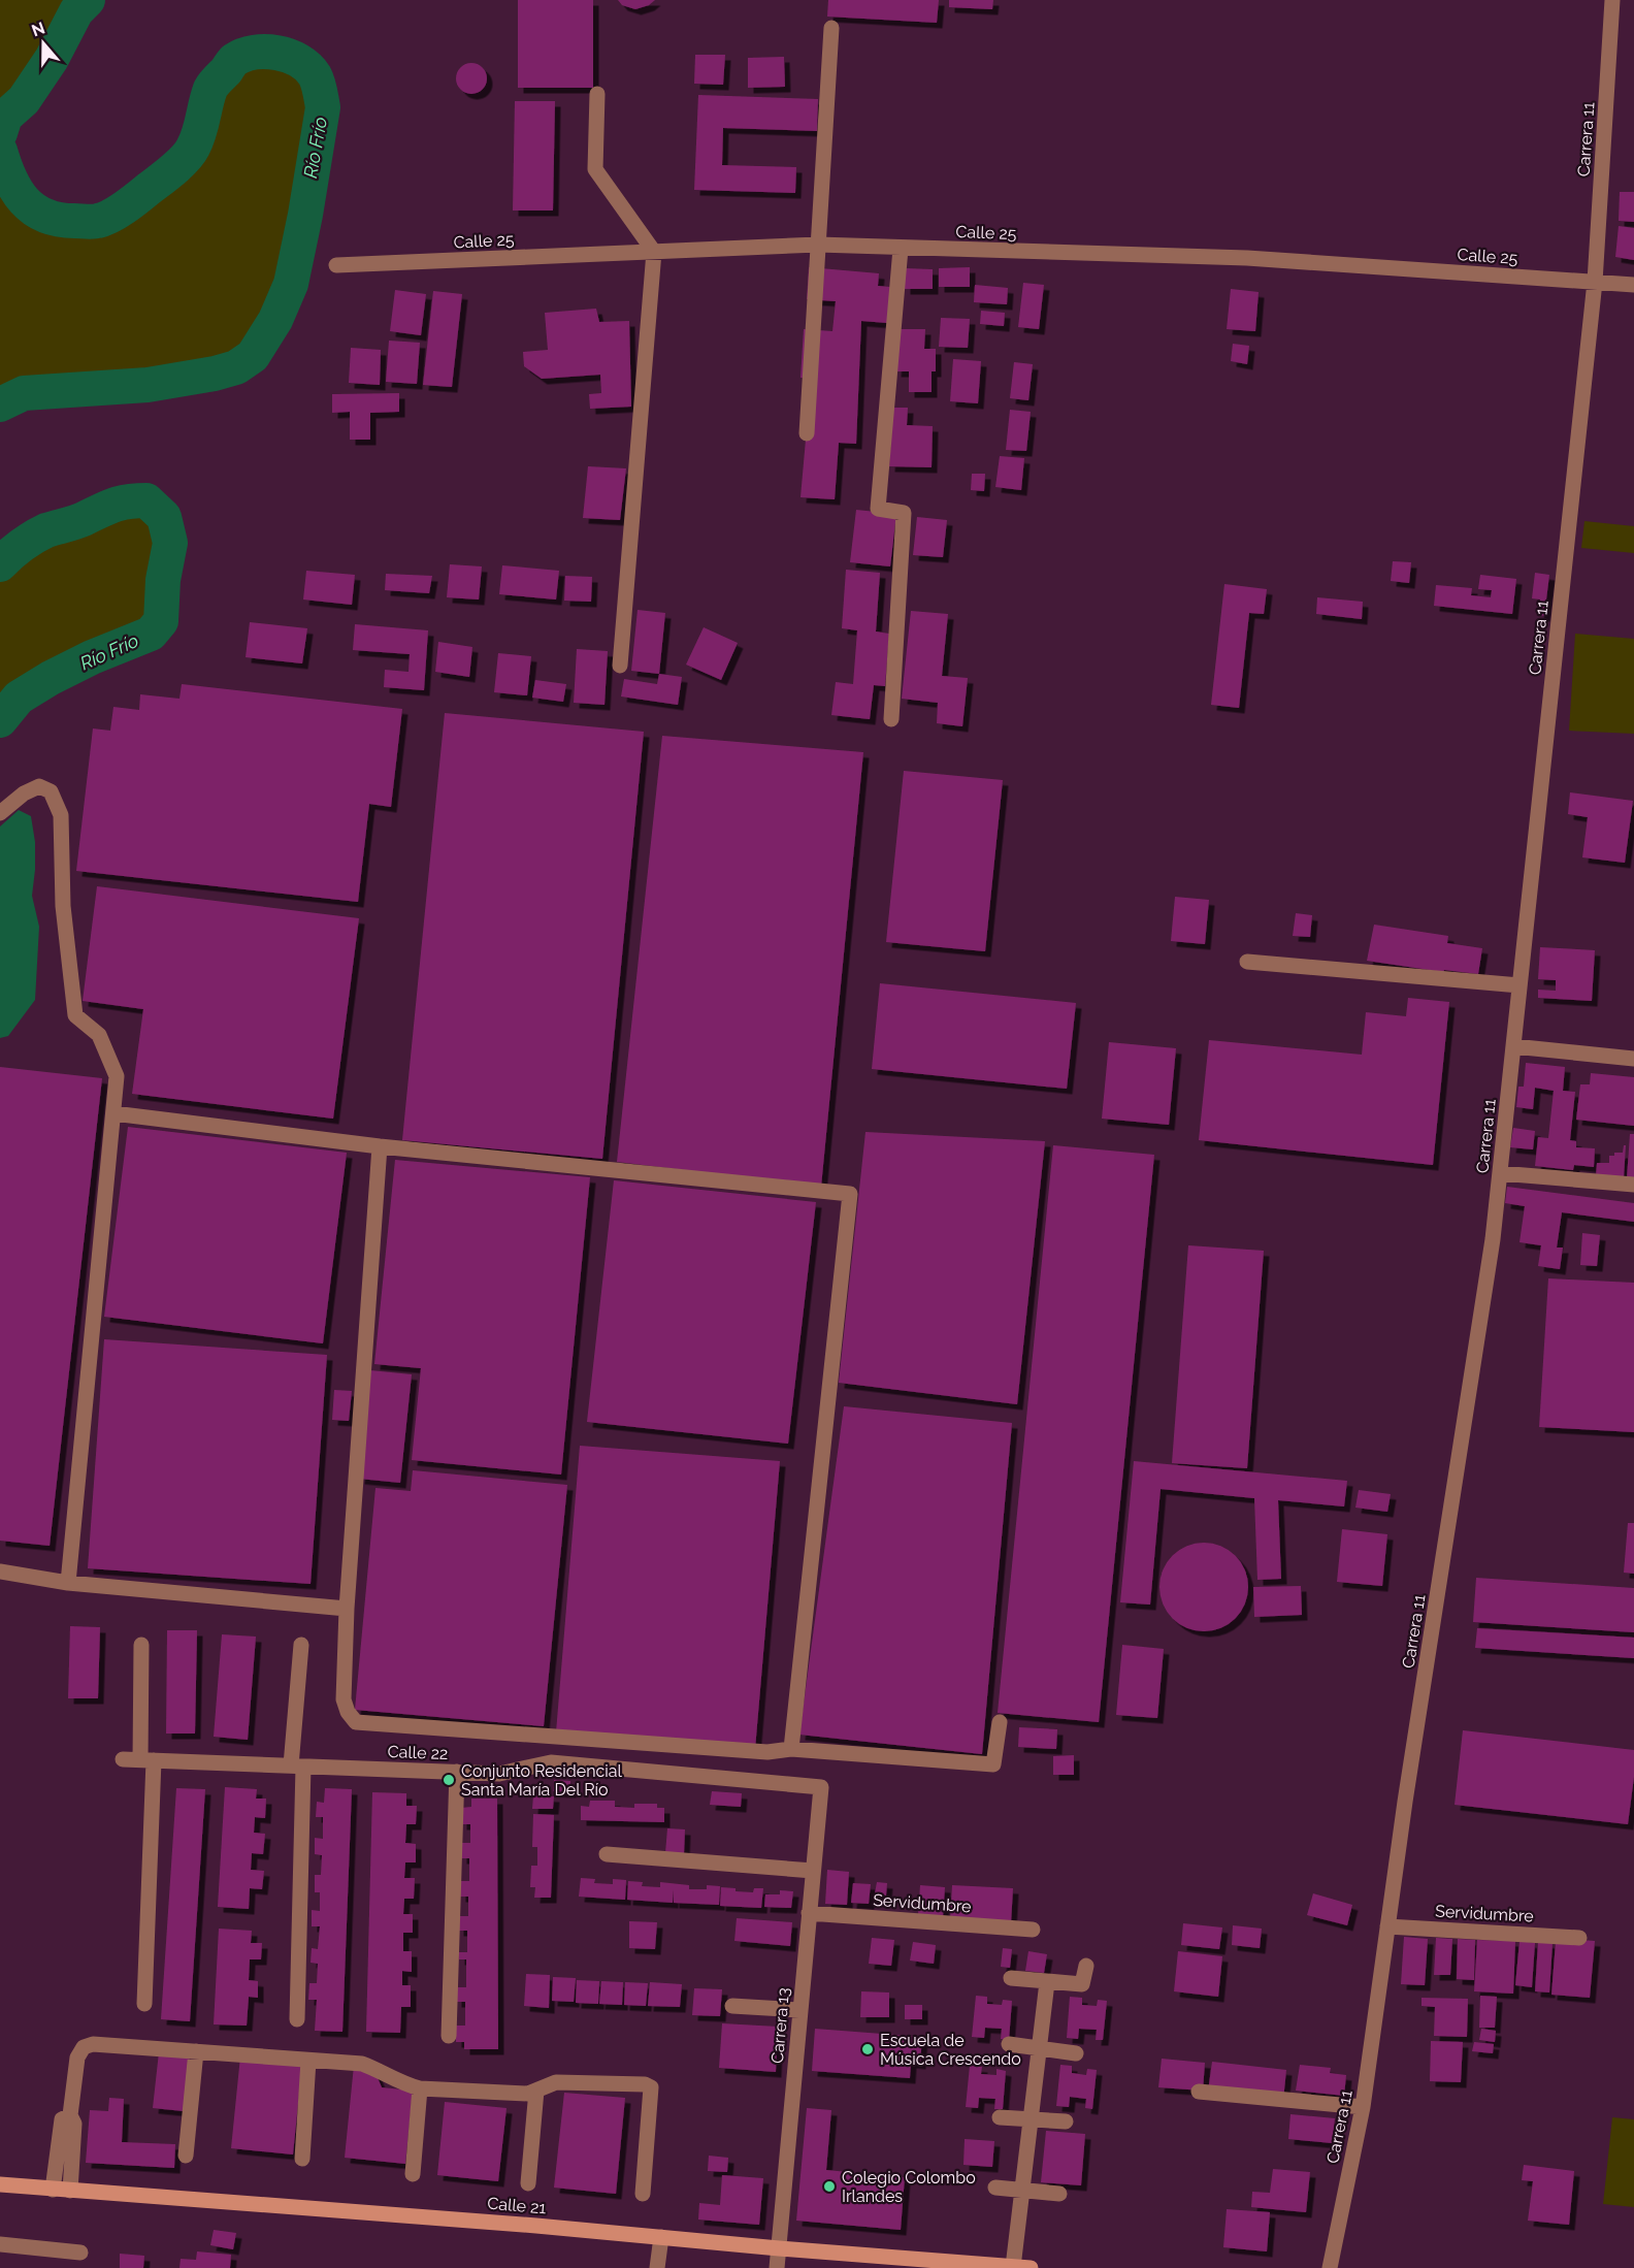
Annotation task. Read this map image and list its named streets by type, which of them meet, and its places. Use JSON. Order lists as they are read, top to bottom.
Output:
{
  "streets": {
    "street": [
      "Carrera 11",
      "Calle 25",
      "Calle 22",
      "Servidumbre",
      "Carrera 13",
      "Calle 21"
    ]
  },
  "crossings": [
    ["Carrera 11", "Calle 25"],
    ["Carrera 11", "Servidumbre"],
    ["Calle 22", "Carrera 13"],
    ["Servidumbre", "Carrera 13"],
    ["Carrera 13", "Calle 21"]
  ],
  "water": ["Río Frío"],
  "places": ["Conjunto Residencial Santa María Del Río", "Escuela de Música Crescendo", "Colegio Colombo Irlandes"],
  "north": "top"
}
